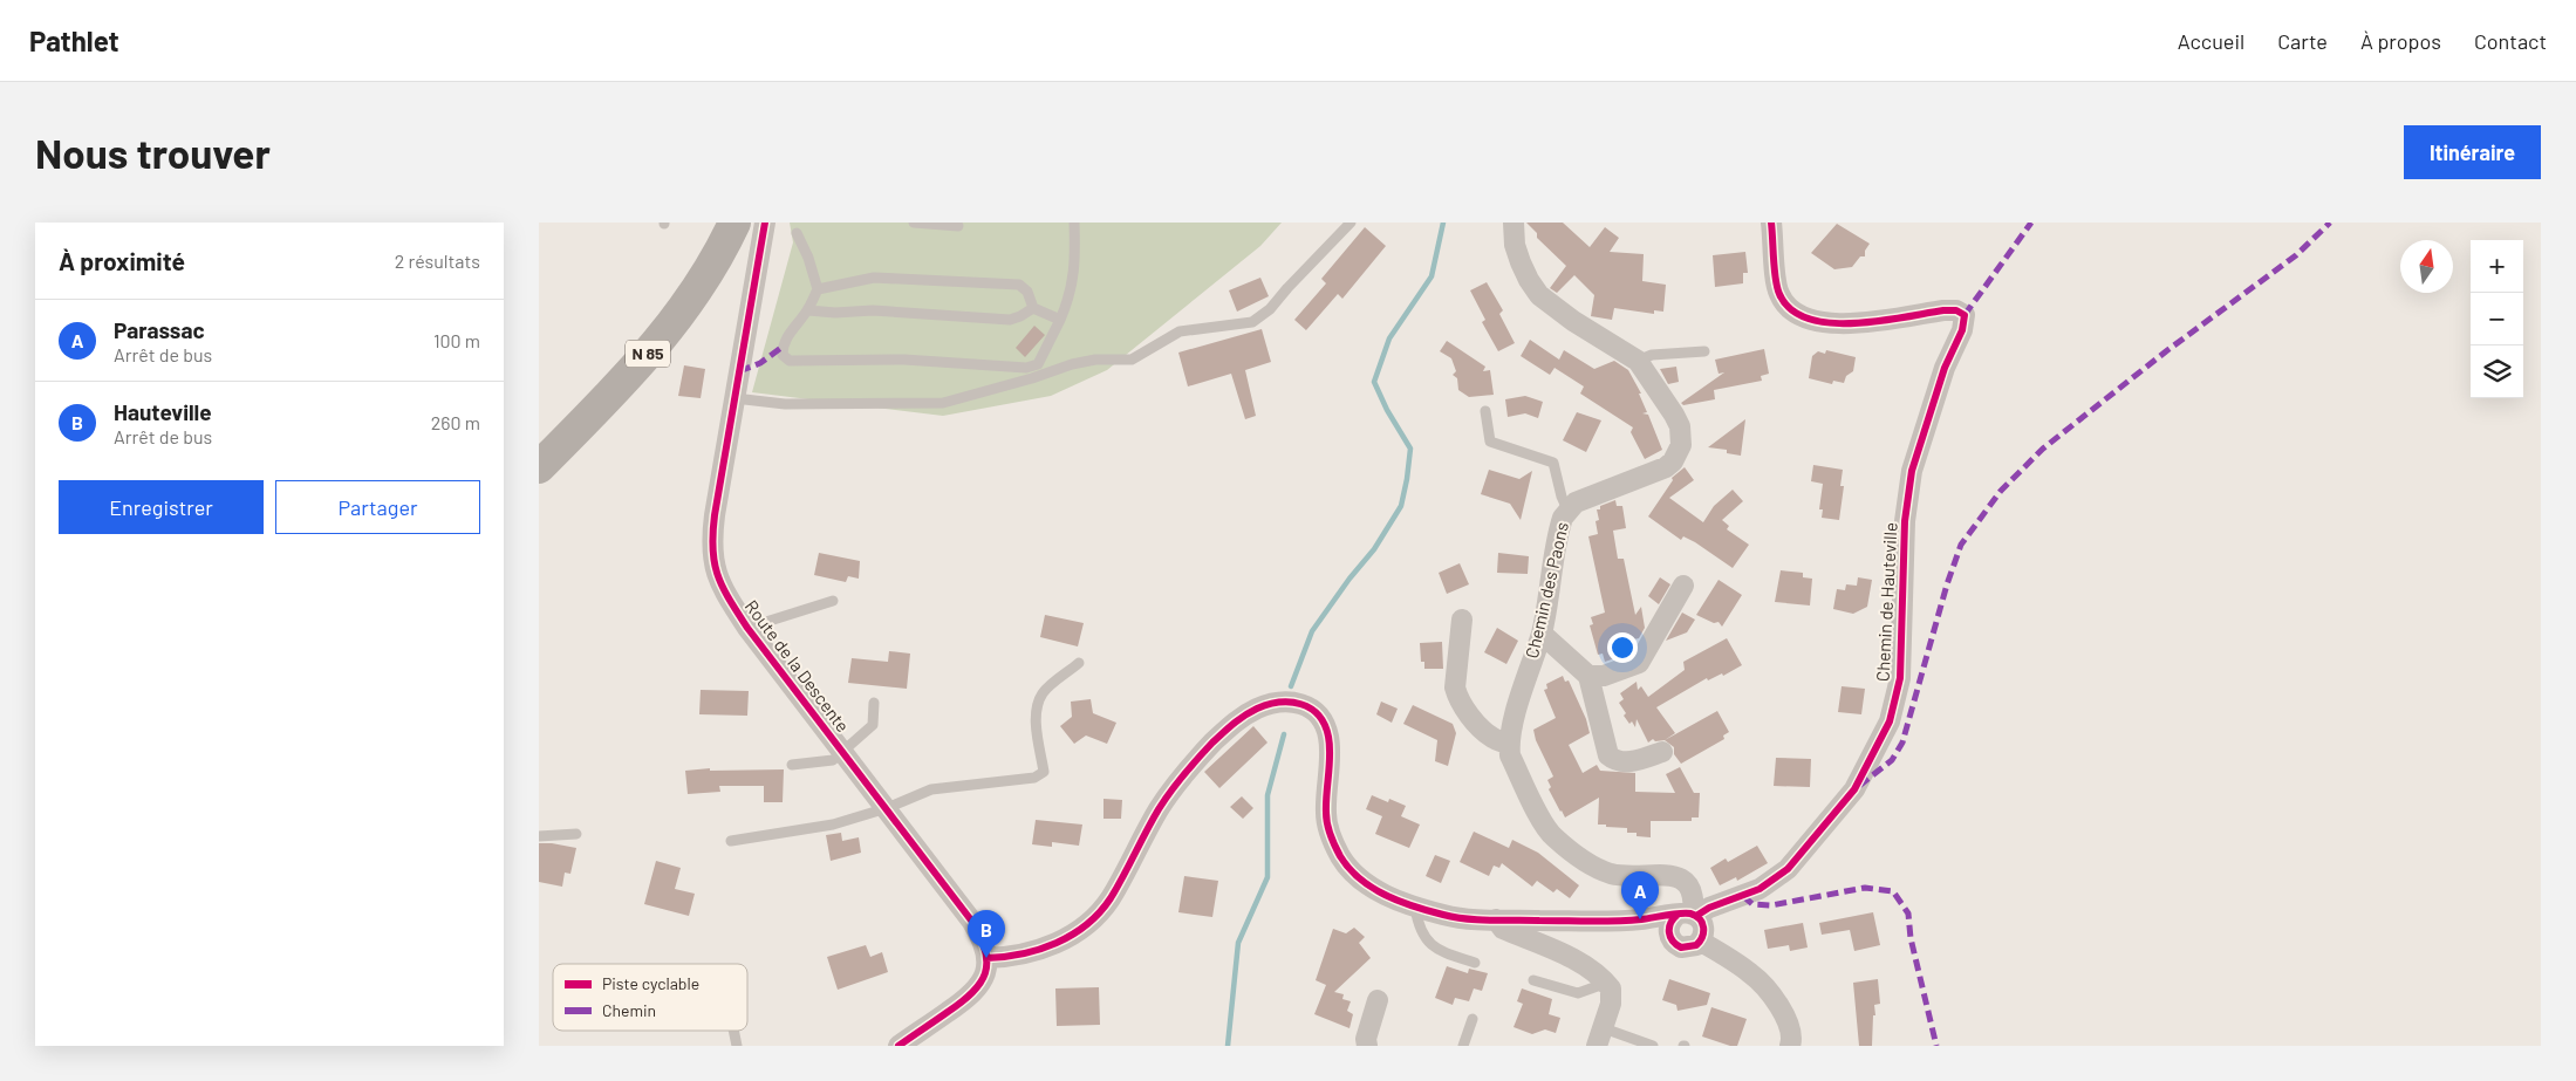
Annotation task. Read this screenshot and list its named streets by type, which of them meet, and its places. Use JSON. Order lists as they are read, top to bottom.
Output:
{
  "streets": {
    "main road": ["N 85"],
    "street": ["Chemin des Paons", "Chemin de Hauteville", "Route de la Descente"]
  },
  "crossings": [
    ["Chemin de Hauteville", "Route de la Descente"]
  ],
  "legend": ["Piste cyclable", "Chemin"],
  "north": "top",
  "page": {
    "header": "Pathlet",
    "nav": [
      "Accueil",
      "Carte",
      "À propos",
      "Contact"
    ],
    "buttons": [
      "Itinéraire",
      ["Enregistrer", "Partager"]
    ],
    "title": "Nous trouver",
    "heading": ["À proximité", "2 résultats"],
    "map_buttons": ["+", "−"],
    "list": [
      {
        "mark": "A",
        "name": "Parassac",
        "note": "Arrêt de bus",
        "value": "100 m"
      },
      {
        "mark": "B",
        "name": "Hauteville",
        "note": "Arrêt de bus",
        "value": "260 m"
      }
    ],
    "pins": ["A", "B"]
  }
}
